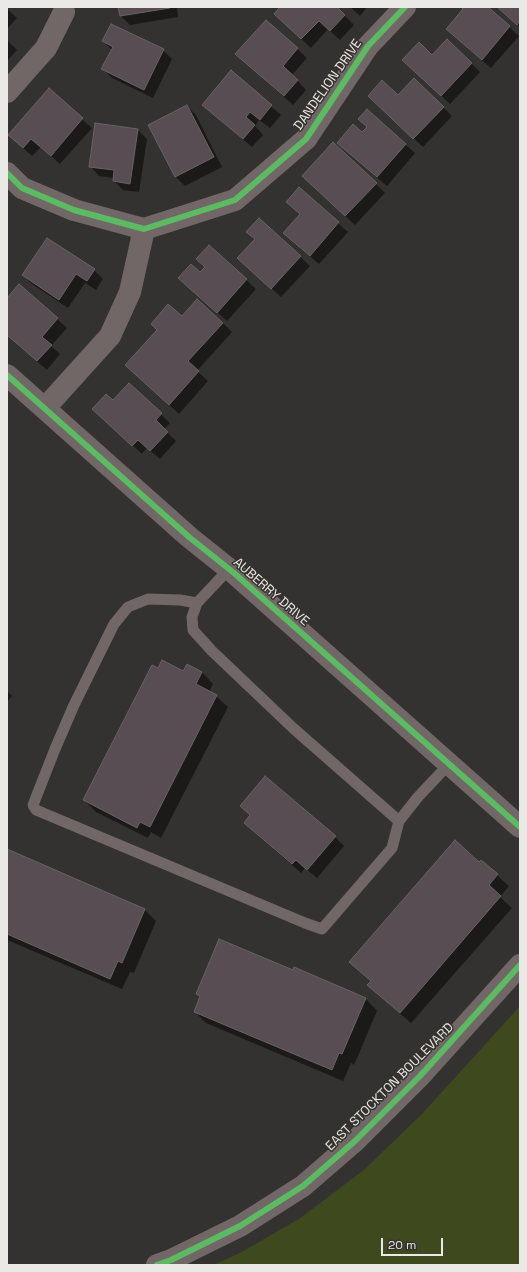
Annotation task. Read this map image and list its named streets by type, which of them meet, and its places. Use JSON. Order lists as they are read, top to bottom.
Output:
{
  "streets": {
    "street": ["DANDELION DRIVE", "AUBERRY DRIVE", "EAST STOCKTON BOULEVARD"]
  },
  "scale_bar": "20 m"
}
